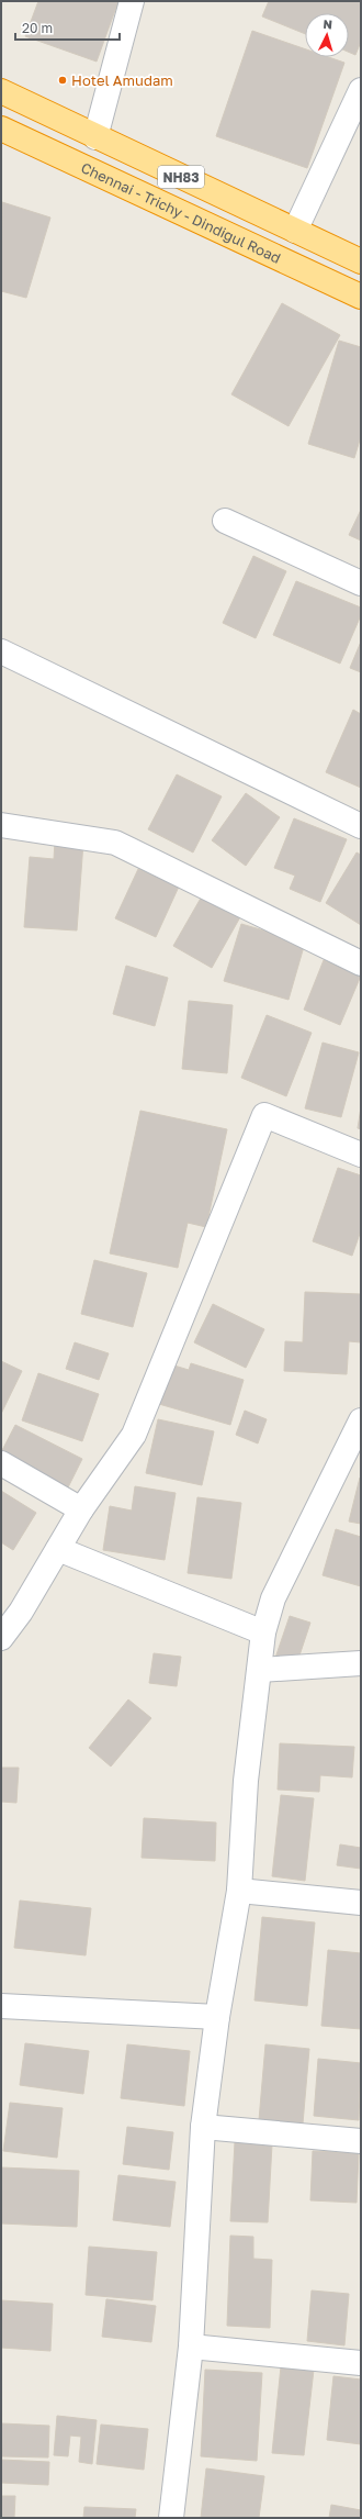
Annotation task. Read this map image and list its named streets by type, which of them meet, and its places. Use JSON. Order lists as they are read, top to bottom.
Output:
{
  "streets": {
    "highway": ["NH83", "Chennai - Trichy - Dindigul Road"]
  },
  "places": ["Hotel Amudam"],
  "scale_bar": "20 m",
  "north": "top"
}
